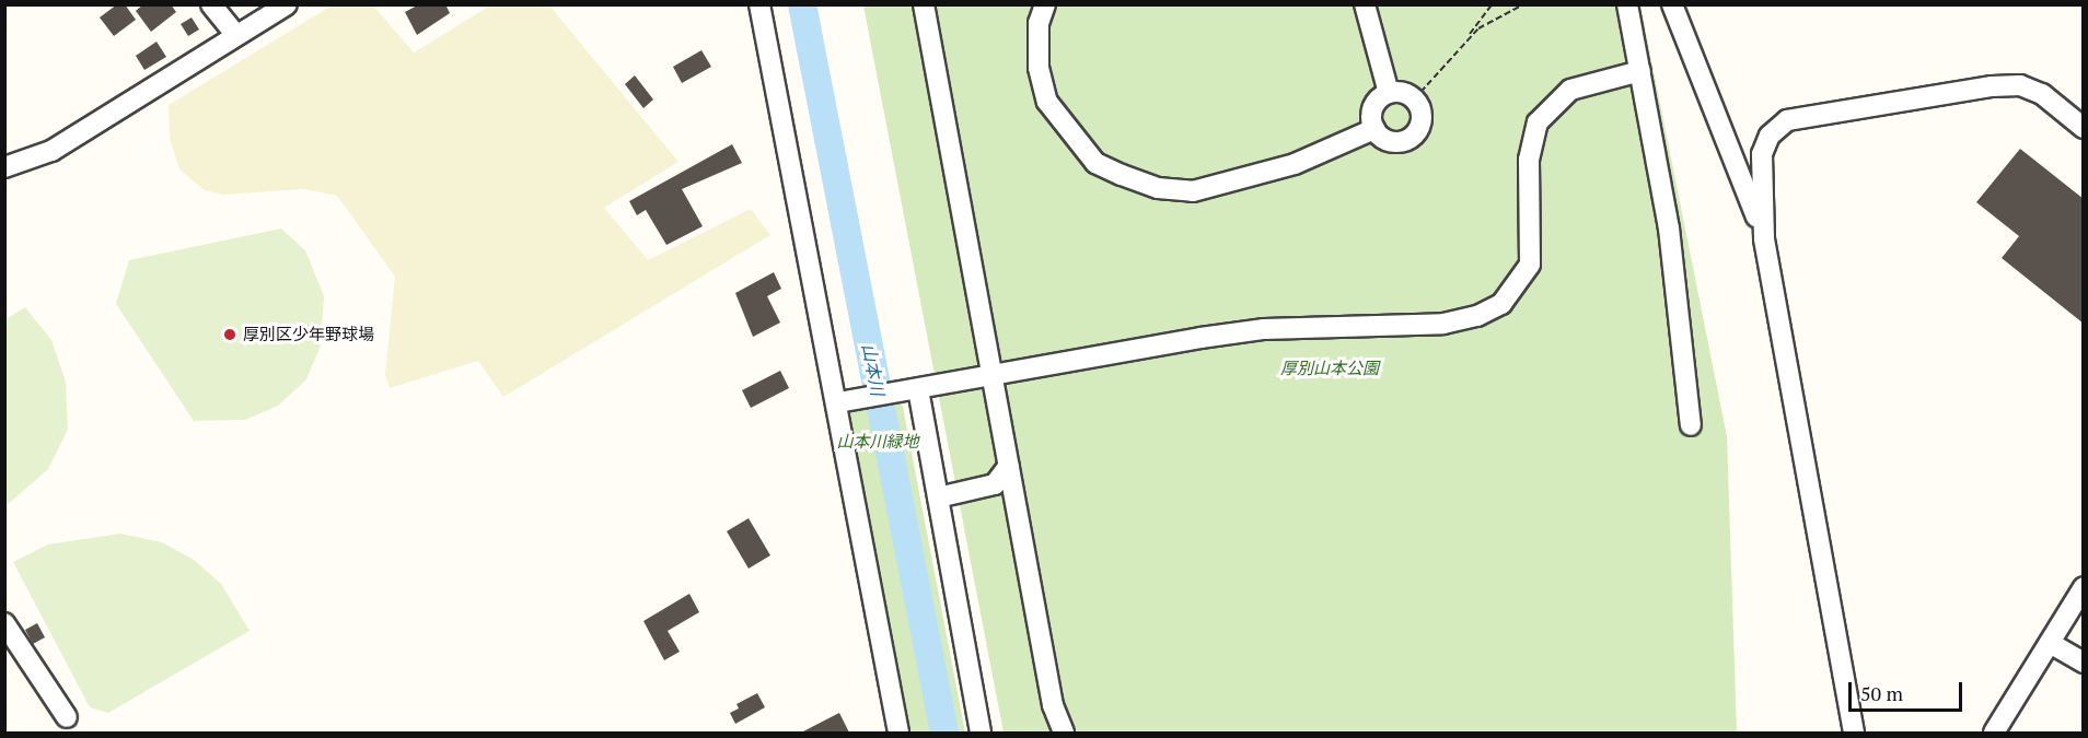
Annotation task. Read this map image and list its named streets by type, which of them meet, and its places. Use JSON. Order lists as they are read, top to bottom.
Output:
{
  "water": ["山本川"],
  "parks": ["厚別山本公園", "山本川緑地"],
  "places": ["厚別区少年野球場"],
  "scale_bar": "50 m"
}
